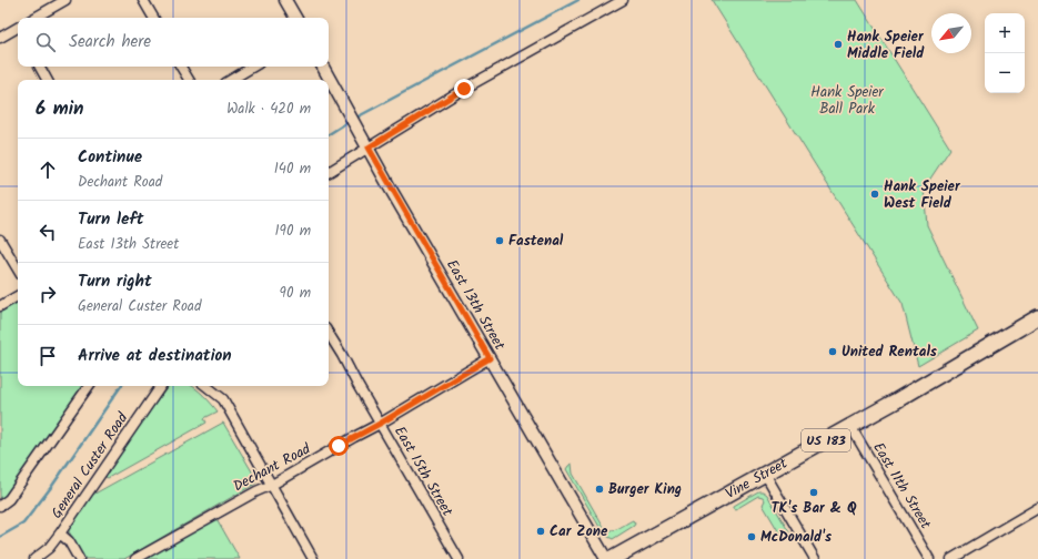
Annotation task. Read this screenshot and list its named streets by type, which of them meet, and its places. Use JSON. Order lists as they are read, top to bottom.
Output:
{
  "streets": {
    "main road": ["US 183", "Vine Street"],
    "street": [
      "East 13th Street",
      "General Custer Road",
      "Dechant Road",
      "East 15th Street",
      "East 11th Street"
    ]
  },
  "crossings": [
    ["East 13th Street", "Dechant Road"],
    ["Dechant Road", "East 15th Street"],
    ["Vine Street", "East 11th Street"]
  ],
  "parks": ["Hank Speier Ball Park"],
  "places": [
    "Hank Speier Middle Field",
    "Hank Speier West Field",
    "Fastenal",
    "United Rentals",
    "Burger King",
    "TK's Bar & Q",
    "Car Zone",
    "McDonald's"
  ],
  "north": "bottom left",
  "page": {
    "map_buttons": ["+", "−"],
    "search": "Search here",
    "heading": ["6 min", "Walk · 420 m"],
    "list": [
      ["Continue", "Dechant Road", "140 m"],
      ["Turn left", "East 13th Street", "190 m"],
      ["Turn right", "General Custer Road", "90 m"],
      "Arrive at destination"
    ]
  }
}
